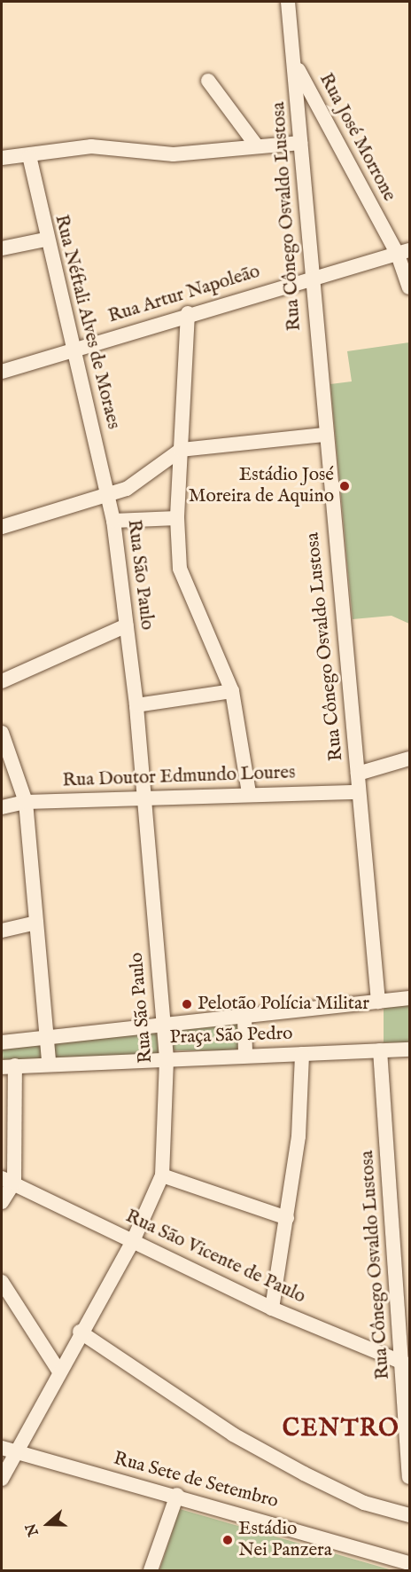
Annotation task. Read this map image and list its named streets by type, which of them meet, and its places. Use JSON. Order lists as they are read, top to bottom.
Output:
{
  "streets": {
    "street": [
      "Rua José Morrone",
      "Rua Cônego Osvaldo Lustosa",
      "Rua Artur Napoleão",
      "Rua Néftali Alves de Moraes",
      "Rua São Paulo",
      "Rua Doutor Edmundo Loures",
      "Praça São Pedro",
      "Rua São Vicente de Paulo",
      "Rua Sete de Setembro"
    ]
  },
  "crossings": [
    ["Rua José Morrone", "Rua Cônego Osvaldo Lustosa"],
    ["Rua José Morrone", "Rua Artur Napoleão"],
    ["Rua Cônego Osvaldo Lustosa", "Rua Artur Napoleão"],
    ["Rua Cônego Osvaldo Lustosa", "Rua Doutor Edmundo Loures"],
    ["Rua Cônego Osvaldo Lustosa", "Praça São Pedro"],
    ["Rua Cônego Osvaldo Lustosa", "Rua São Vicente de Paulo"],
    ["Rua Artur Napoleão", "Rua Néftali Alves de Moraes"],
    ["Rua Néftali Alves de Moraes", "Rua São Paulo"],
    ["Rua São Paulo", "Rua Doutor Edmundo Loures"],
    ["Rua São Paulo", "Praça São Pedro"],
    ["Rua São Paulo", "Rua São Vicente de Paulo"],
    ["Rua São Paulo", "Rua Sete de Setembro"]
  ],
  "districts": ["CENTRO"],
  "places": ["Estádio José Moreira de Aquino", "Pelotão Polícia Militar", "Estádio Nei Panzera"],
  "north": "left"
}
